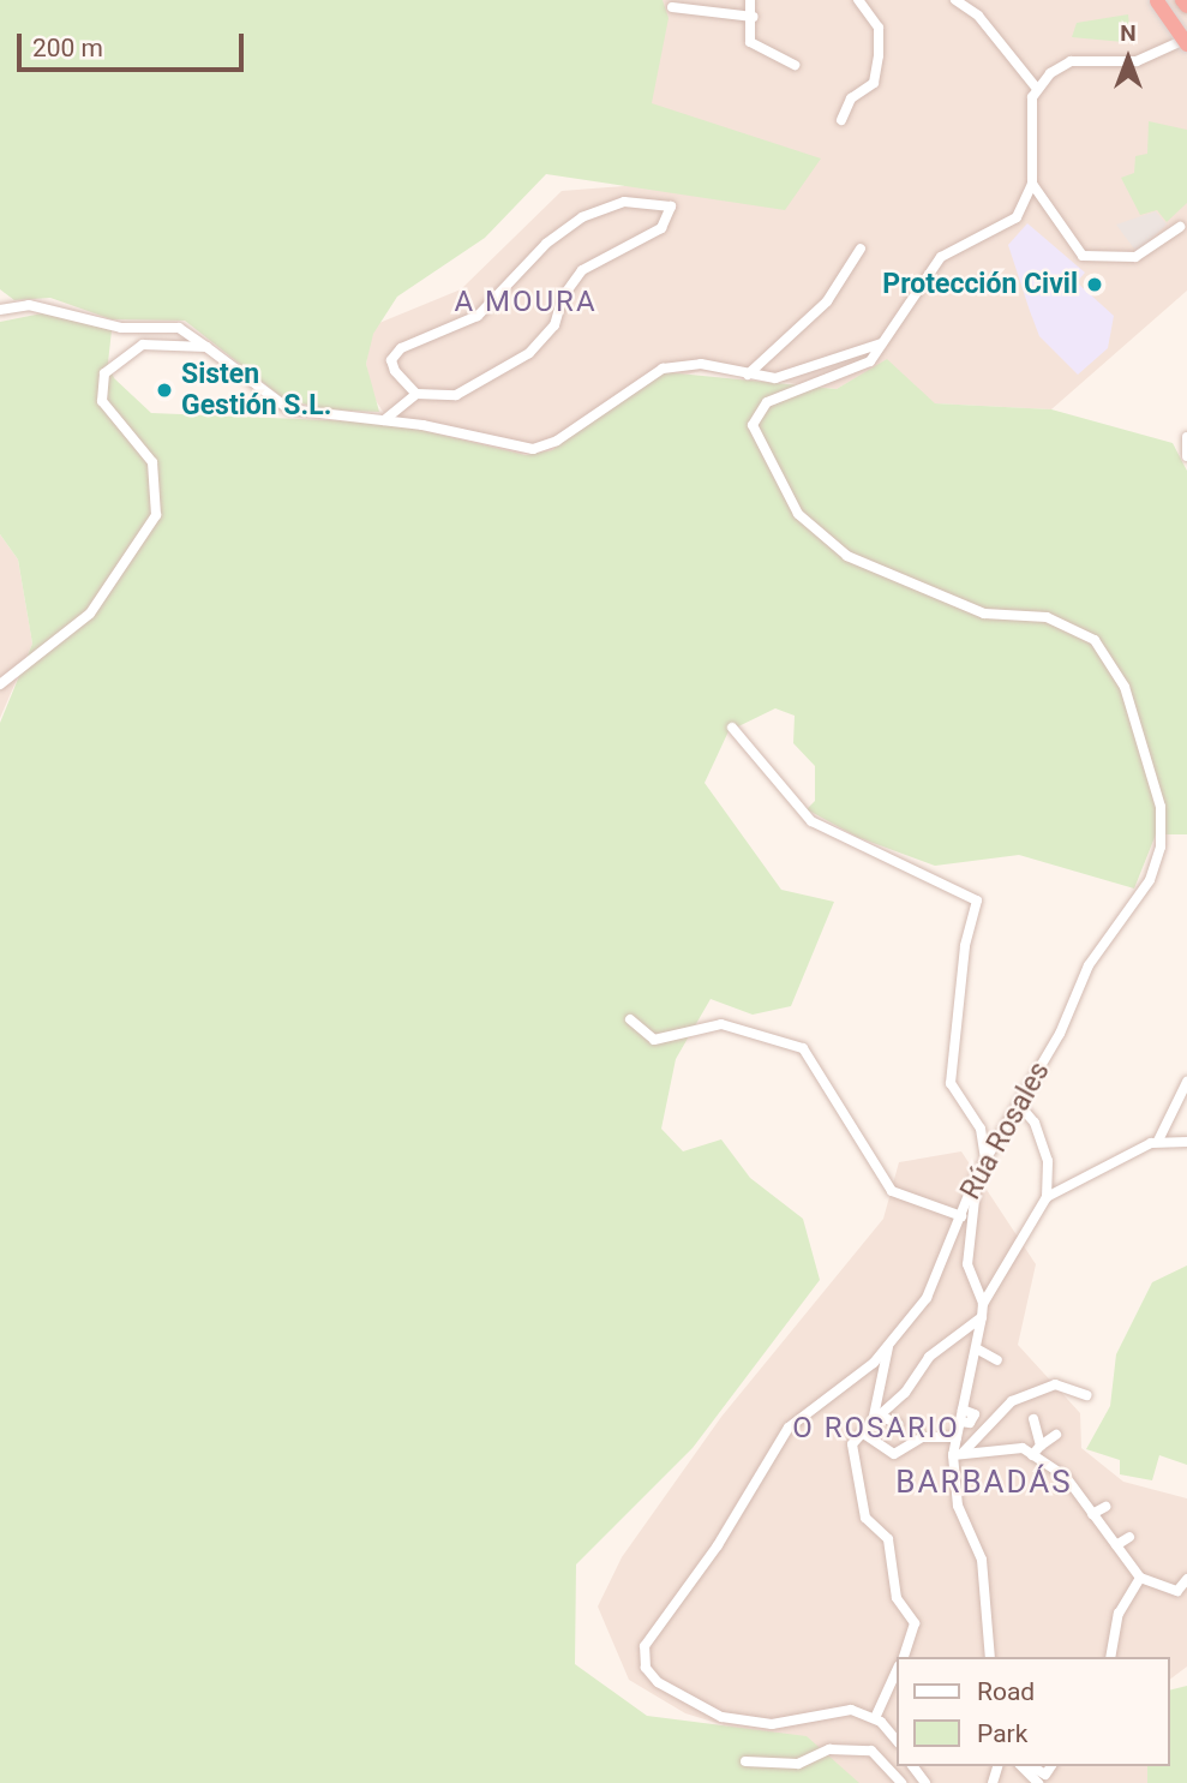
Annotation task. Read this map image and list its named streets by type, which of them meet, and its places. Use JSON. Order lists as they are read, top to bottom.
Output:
{
  "streets": {
    "street": ["Rúa Rosales"]
  },
  "districts": ["A MOURA", "O ROSARIO", "BARBADÁS"],
  "places": ["Protección Civil", "Sisten Gestión S.L."],
  "legend": ["Road", "Park"],
  "scale_bar": "200 m",
  "north": "top"
}
